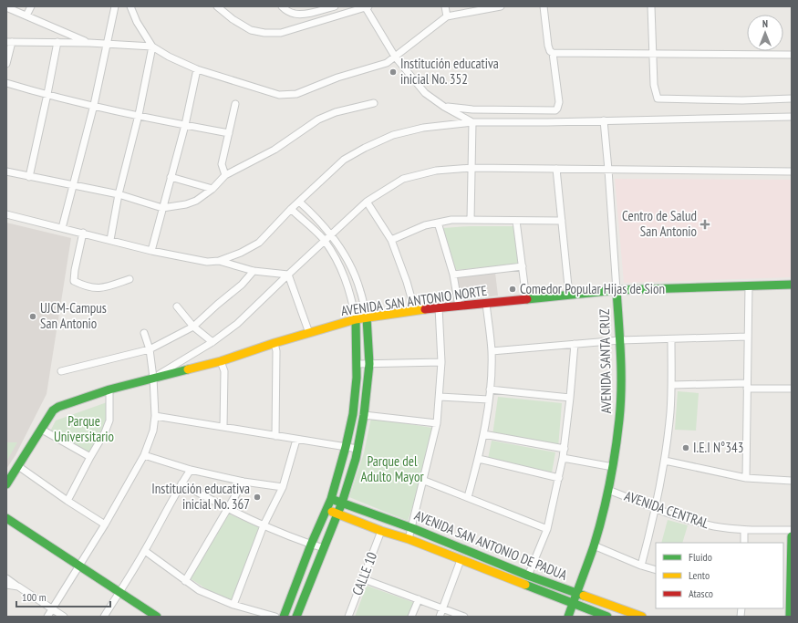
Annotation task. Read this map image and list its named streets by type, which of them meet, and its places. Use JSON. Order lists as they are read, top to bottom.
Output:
{
  "streets": {
    "street": [
      "AVENIDA SAN ANTONIO NORTE",
      "AVENIDA SANTA CRUZ",
      "AVENIDA CENTRAL",
      "AVENIDA SAN ANTONIO DE PADUA",
      "CALLE 10"
    ]
  },
  "crossings": [
    ["AVENIDA SAN ANTONIO NORTE", "AVENIDA SANTA CRUZ"],
    ["AVENIDA SANTA CRUZ", "AVENIDA CENTRAL"],
    ["AVENIDA SANTA CRUZ", "AVENIDA SAN ANTONIO DE PADUA"],
    ["AVENIDA SAN ANTONIO DE PADUA", "CALLE 10"]
  ],
  "parks": ["Parque Universitario", "Parque del Adulto Mayor"],
  "places": {
    "other": [
      "Institución educativa inicial No. 352",
      "Comedor Popular Hijas de Sion",
      "UJCM-Campus San Antonio",
      "I.E.I N°343",
      "Institución educativa inicial No. 367"
    ],
    "health": ["Centro de Salud San Antonio"]
  },
  "legend": ["Fluido", "Lento", "Atasco"],
  "scale_bar": "100 m",
  "north": "top"
}
